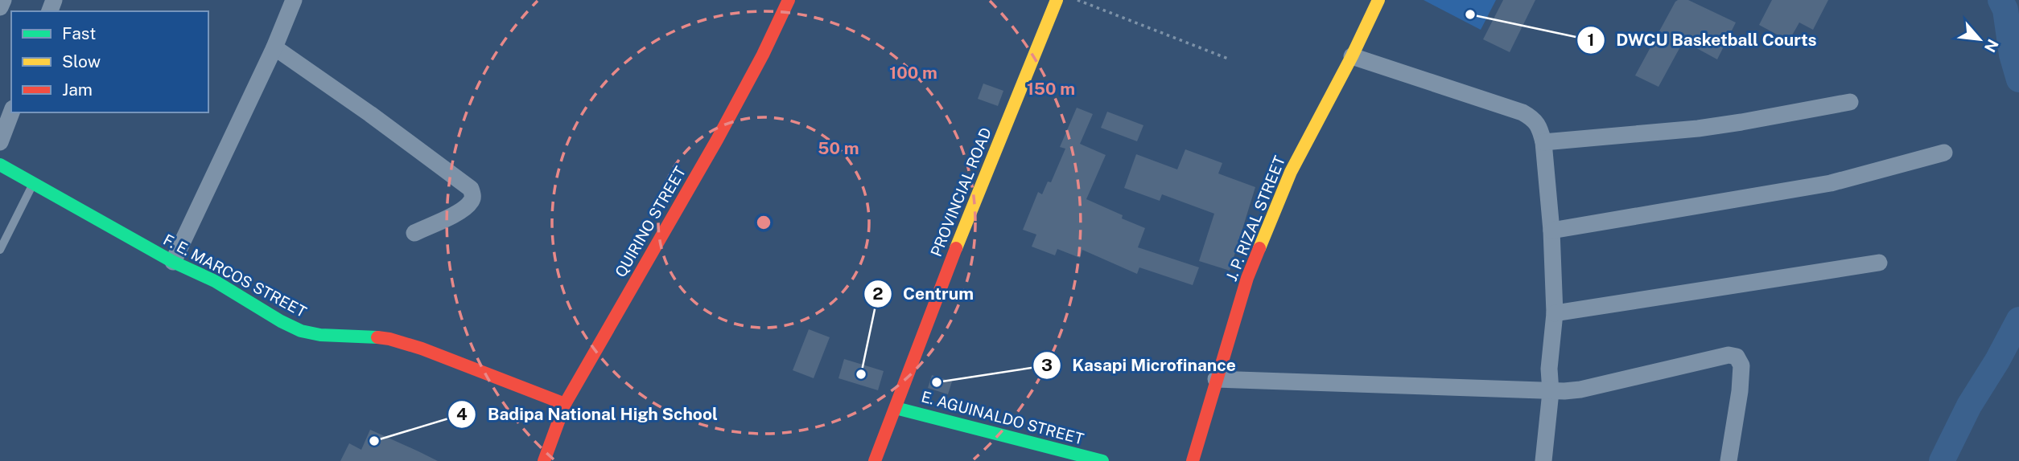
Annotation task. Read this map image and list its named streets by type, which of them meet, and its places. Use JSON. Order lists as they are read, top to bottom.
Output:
{
  "streets": {
    "street": [
      "PROVINCIAL ROAD",
      "J. P. RIZAL STREET",
      "QUIRINO STREET",
      "F. E. MARCOS STREET",
      "E. AGUINALDO STREET"
    ]
  },
  "crossings": [
    ["PROVINCIAL ROAD", "E. AGUINALDO STREET"],
    ["QUIRINO STREET", "F. E. MARCOS STREET"]
  ],
  "places": [
    "DWCU Basketball Courts",
    "Centrum",
    "Kasapi Microfinance",
    "Badipa National High School"
  ],
  "legend": ["Fast", "Slow", "Jam"],
  "north": "bottom right",
  "rings": ["100 m", "150 m", "50 m"]
}
